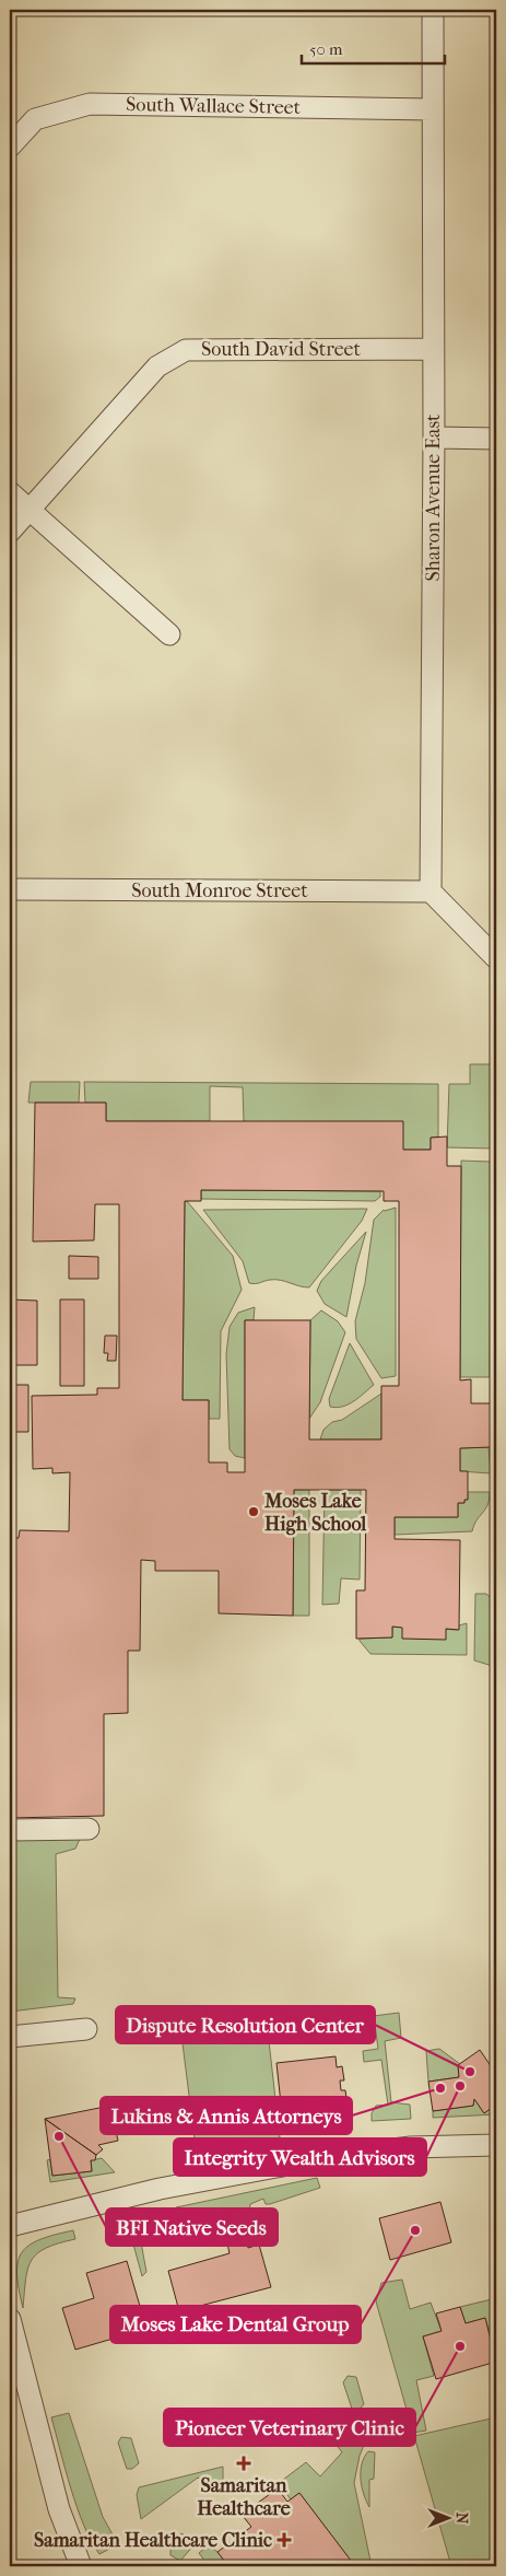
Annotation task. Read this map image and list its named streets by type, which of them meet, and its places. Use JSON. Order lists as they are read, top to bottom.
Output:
{
  "streets": {
    "street": [
      "South Wallace Street",
      "South David Street",
      "Sharon Avenue East",
      "South Monroe Street"
    ]
  },
  "crossings": [
    ["South Wallace Street", "Sharon Avenue East"],
    ["South David Street", "Sharon Avenue East"],
    ["Sharon Avenue East", "South Monroe Street"]
  ],
  "places": {
    "other": [
      "Moses Lake High School",
      "Dispute Resolution Center",
      "Integrity Wealth Advisors",
      "Lukins & Annis Attorneys",
      "BFI Native Seeds",
      "Moses Lake Dental Group",
      "Pioneer Veterinary Clinic"
    ],
    "health": ["Samaritan Healthcare", "Samaritan Healthcare Clinic"]
  },
  "scale_bar": "50 m",
  "north": "right"
}
